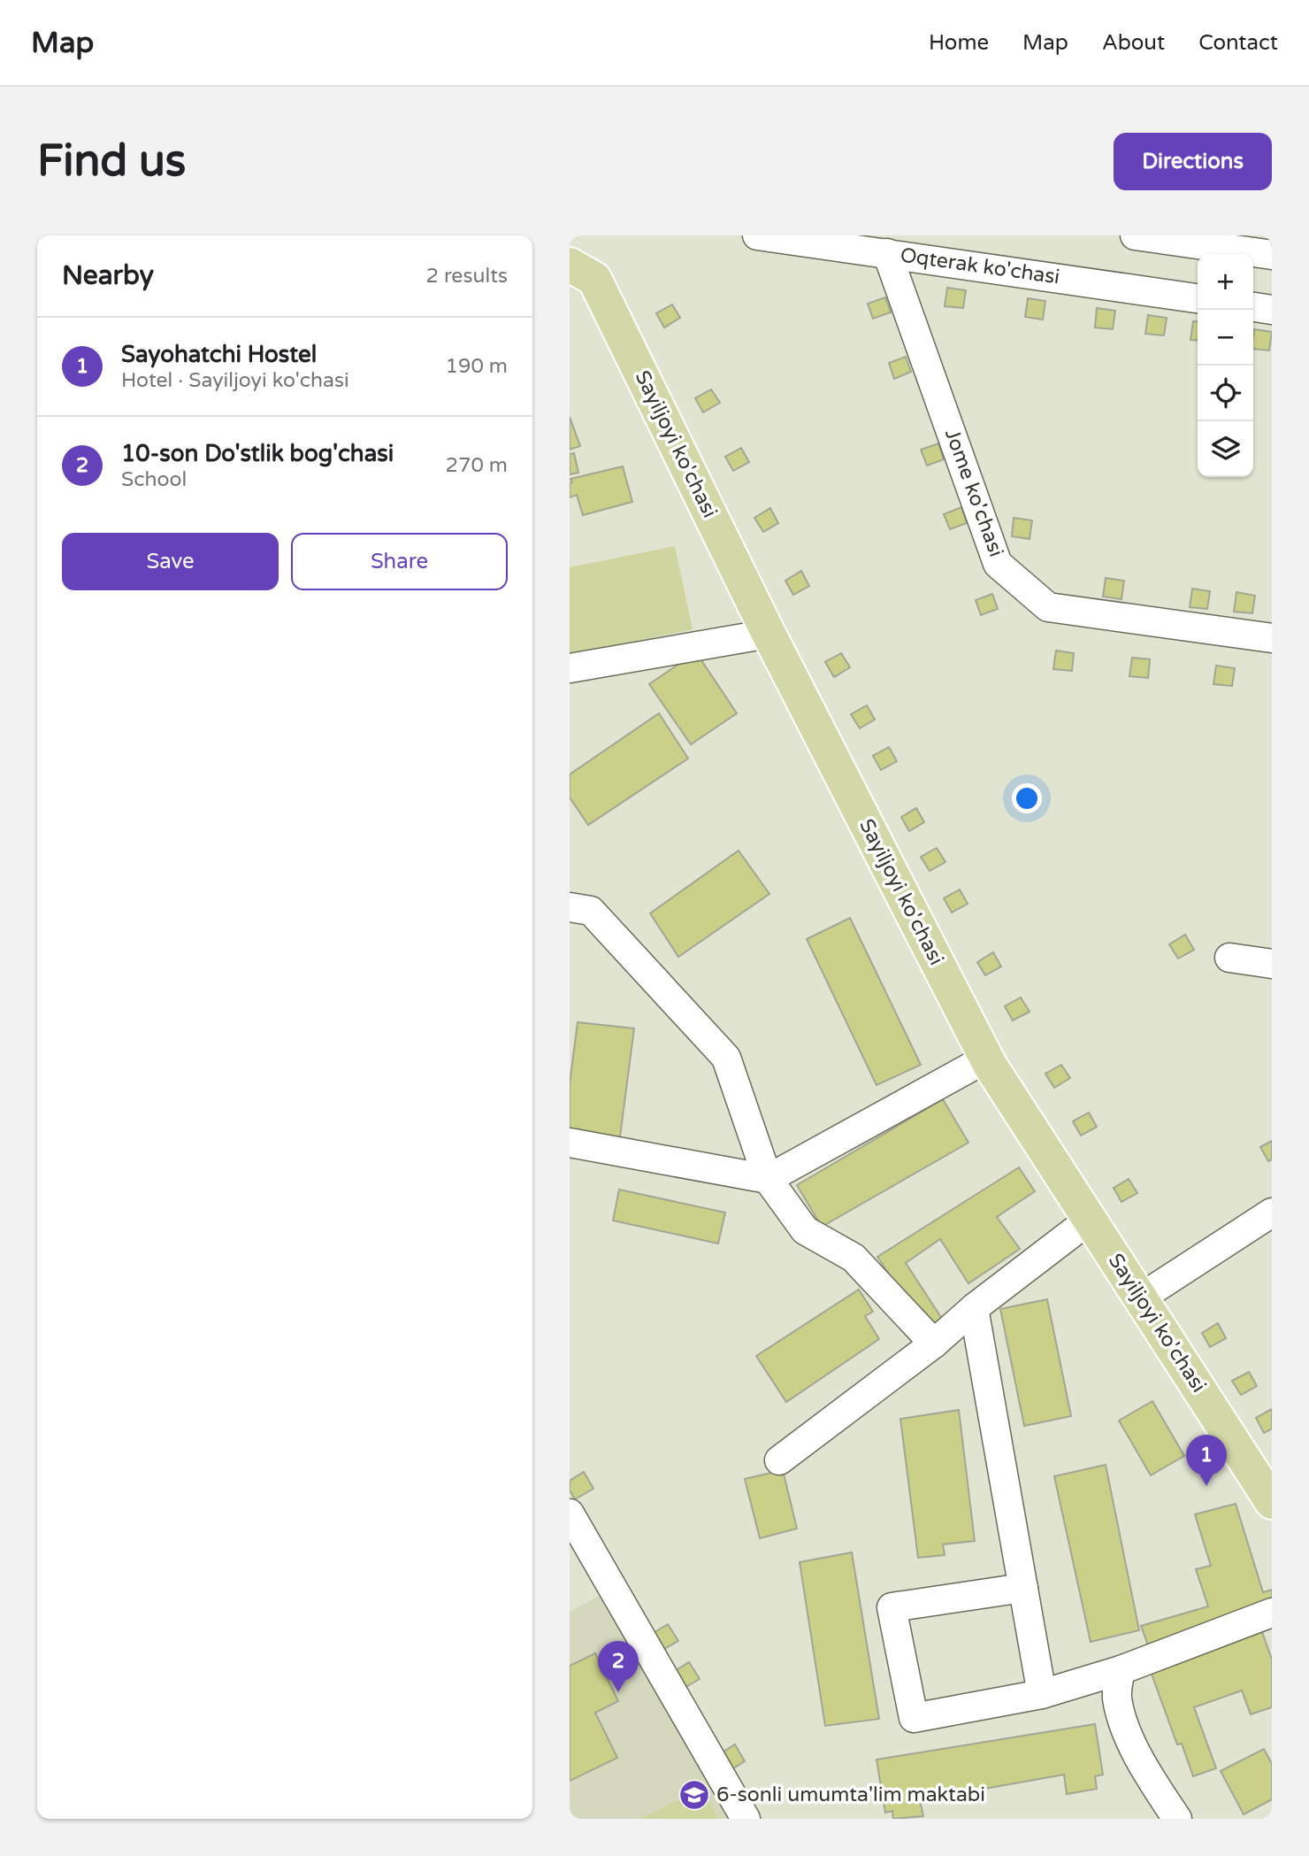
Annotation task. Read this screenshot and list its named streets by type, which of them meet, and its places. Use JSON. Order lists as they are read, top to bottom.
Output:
{
  "streets": {
    "main road": ["Sayiljoyi ko'chasi"],
    "street": ["Oqterak ko'chasi", "Jome ko'chasi"]
  },
  "crossings": [
    ["Oqterak ko'chasi", "Jome ko'chasi"]
  ],
  "places": {
    "school or university": ["6-sonli umumta'lim maktabi"]
  },
  "page": {
    "header": "Map",
    "nav": [
      "Home",
      "Map",
      "About",
      "Contact"
    ],
    "buttons": [
      "Directions",
      ["Save", "Share"]
    ],
    "title": "Find us",
    "heading": ["Nearby", "2 results"],
    "map_buttons": ["+", "−"],
    "list": [
      {
        "mark": "1",
        "name": "Sayohatchi Hostel",
        "note": "Hotel · Sayiljoyi ko'chasi",
        "value": "190 m"
      },
      {
        "mark": "2",
        "name": "10-son Do'stlik bog'chasi",
        "note": "School",
        "value": "270 m"
      }
    ],
    "pins": ["1", "2"]
  }
}
